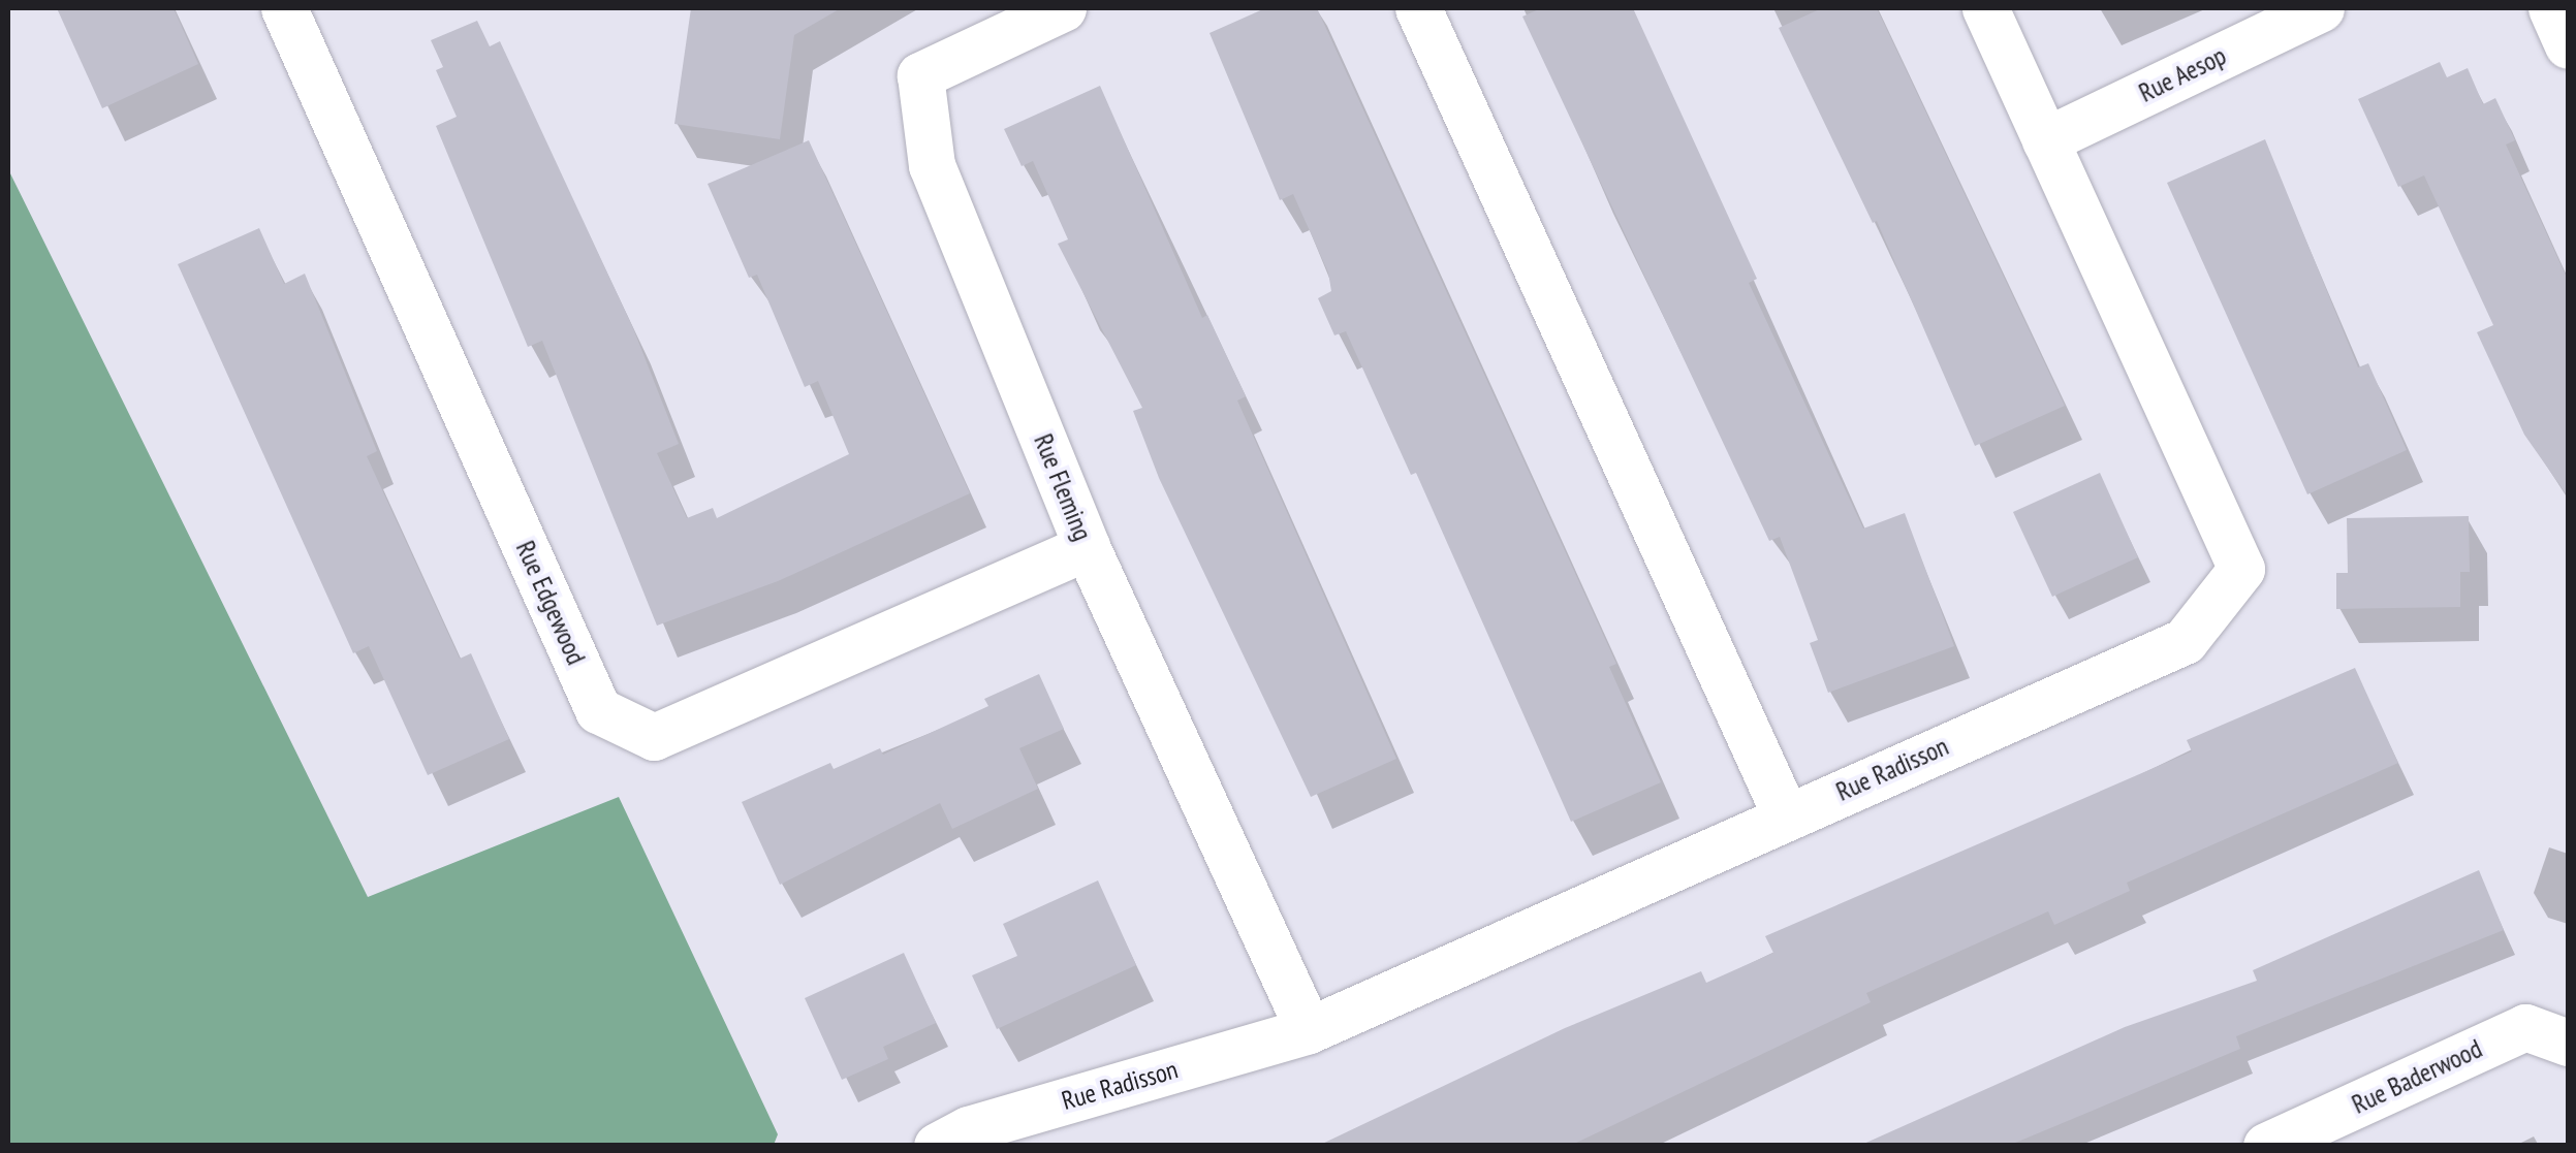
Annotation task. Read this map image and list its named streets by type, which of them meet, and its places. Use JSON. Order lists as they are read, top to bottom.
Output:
{
  "streets": {
    "street": [
      "Rue Aesop",
      "Rue Fleming",
      "Rue Edgewood",
      "Rue Radisson",
      "Rue Baderwood"
    ]
  },
  "crossings": [
    ["Rue Aesop", "Rue Radisson"],
    ["Rue Fleming", "Rue Edgewood"],
    ["Rue Fleming", "Rue Radisson"]
  ]
}
